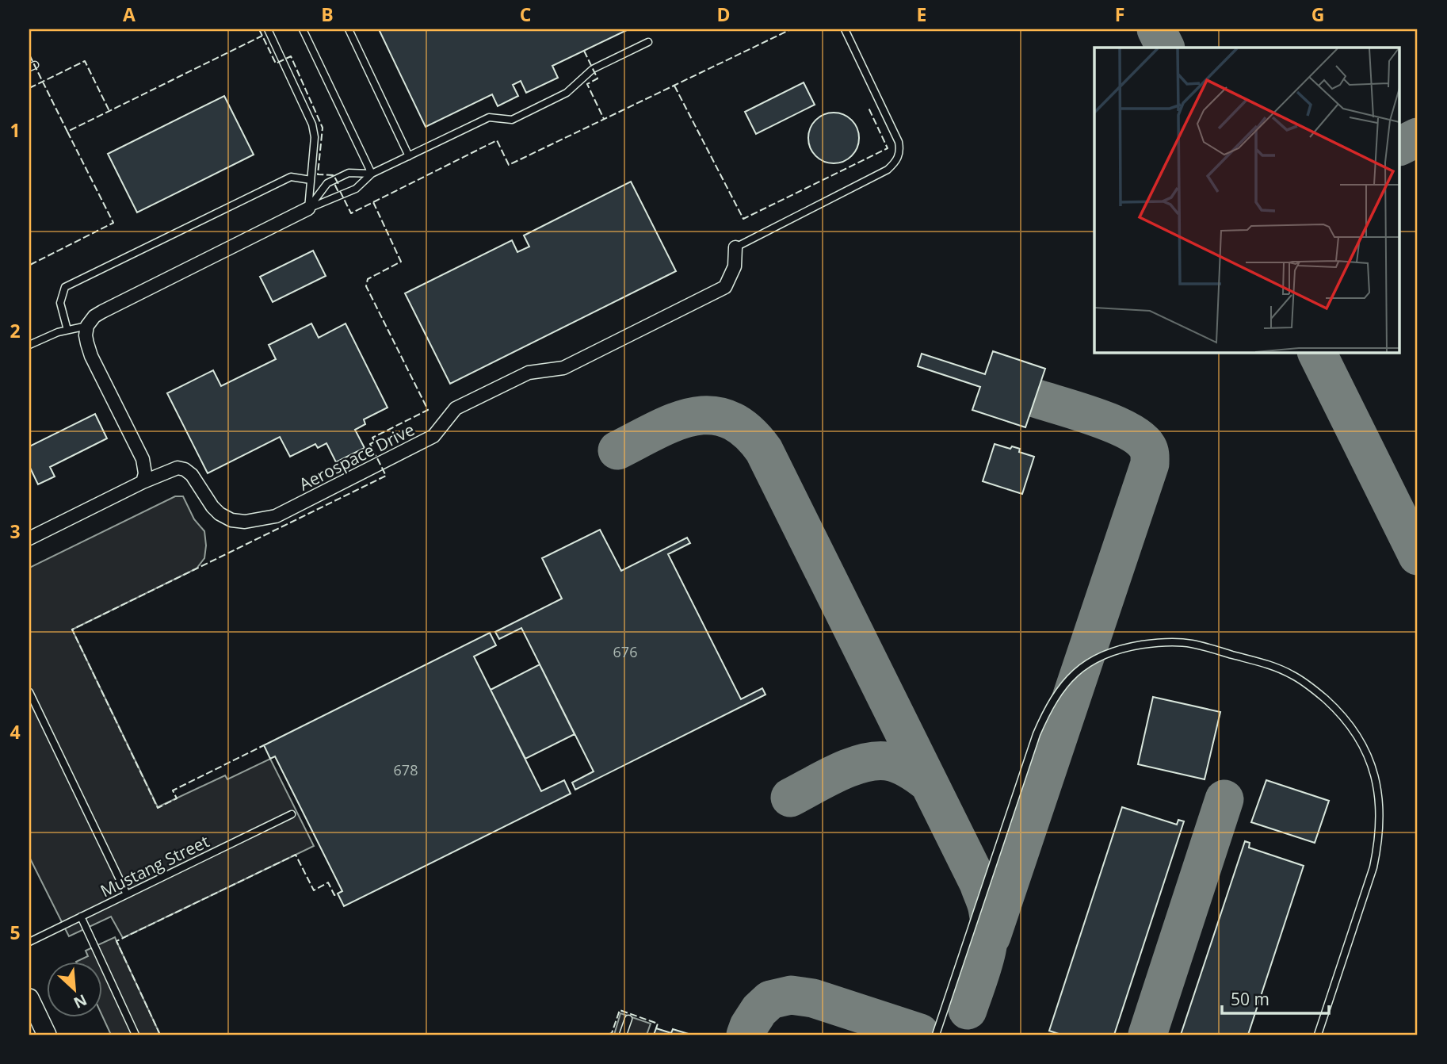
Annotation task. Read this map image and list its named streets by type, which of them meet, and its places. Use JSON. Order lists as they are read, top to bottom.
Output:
{
  "streets": {
    "street": ["Aerospace Drive"],
    "lane": ["Mustang Street"]
  },
  "house_numbers": ["676", "678"],
  "scale_bar": "50 m",
  "north": "bottom right",
  "grid": {
    "columns": [
      "A",
      "B",
      "C",
      "D",
      "E",
      "F",
      "G"
    ],
    "rows": [
      "1",
      "2",
      "3",
      "4",
      "5"
    ]
  }
}
